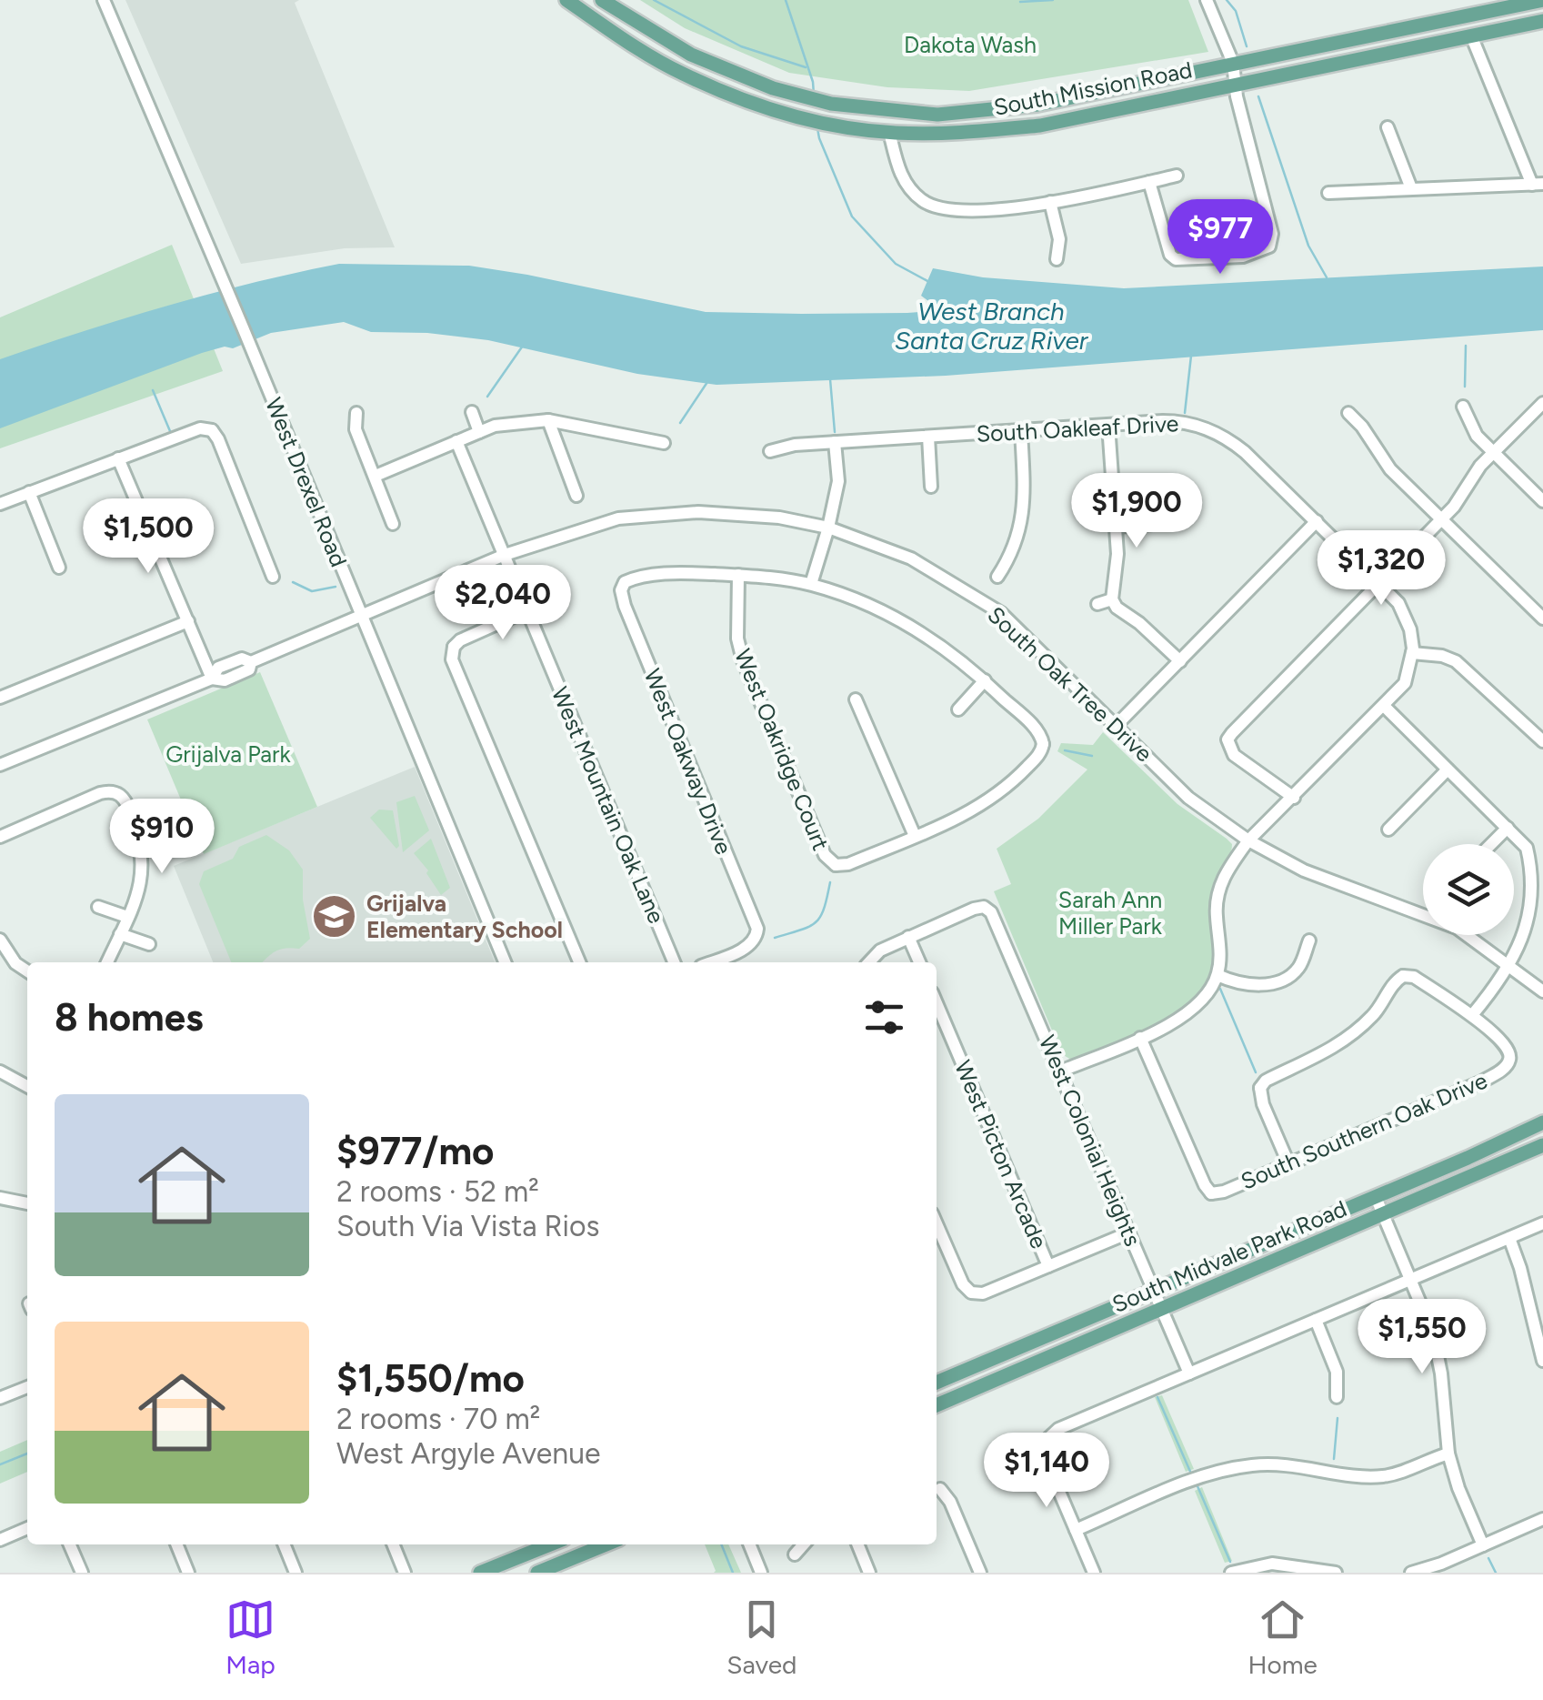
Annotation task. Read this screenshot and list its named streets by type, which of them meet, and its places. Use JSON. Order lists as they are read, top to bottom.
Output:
{
  "streets": {
    "main road": ["South Mission Road", "South Midvale Park Road"],
    "street": [
      "South Oakleaf Drive",
      "West Drexel Road",
      "South Oak Tree Drive",
      "West Oakridge Court",
      "West Oakway Drive",
      "West Mountain Oak Lane",
      "South Southern Oak Drive",
      "West Colonial Heights",
      "West Picton Arcade"
    ]
  },
  "crossings": [
    ["West Drexel Road", "South Oak Tree Drive"],
    ["South Oak Tree Drive", "West Mountain Oak Lane"],
    ["West Oakridge Court", "West Oakway Drive"],
    ["West Colonial Heights", "South Midvale Park Road"]
  ],
  "water": ["West Branch Santa Cruz River"],
  "parks": ["Dakota Wash", "Grijalva Park", "Sarah Ann Miller Park"],
  "places": {
    "school or university": ["Grijalva Elementary School"]
  },
  "page": {
    "price": [
      "$977",
      "$1,900",
      "$1,500",
      "$1,320",
      "$2,040",
      "$910",
      "$1,550",
      "$1,140"
    ],
    "heading": "8 homes",
    "list": [
      {
        "name": "$977/mo",
        "note": "2 rooms · 52 m² · South Via Vista Rios"
      },
      {
        "name": "$1,550/mo",
        "note": "2 rooms · 70 m² · West Argyle Avenue"
      }
    ],
    "tabs": ["Map", "Saved", "Home"]
  }
}
